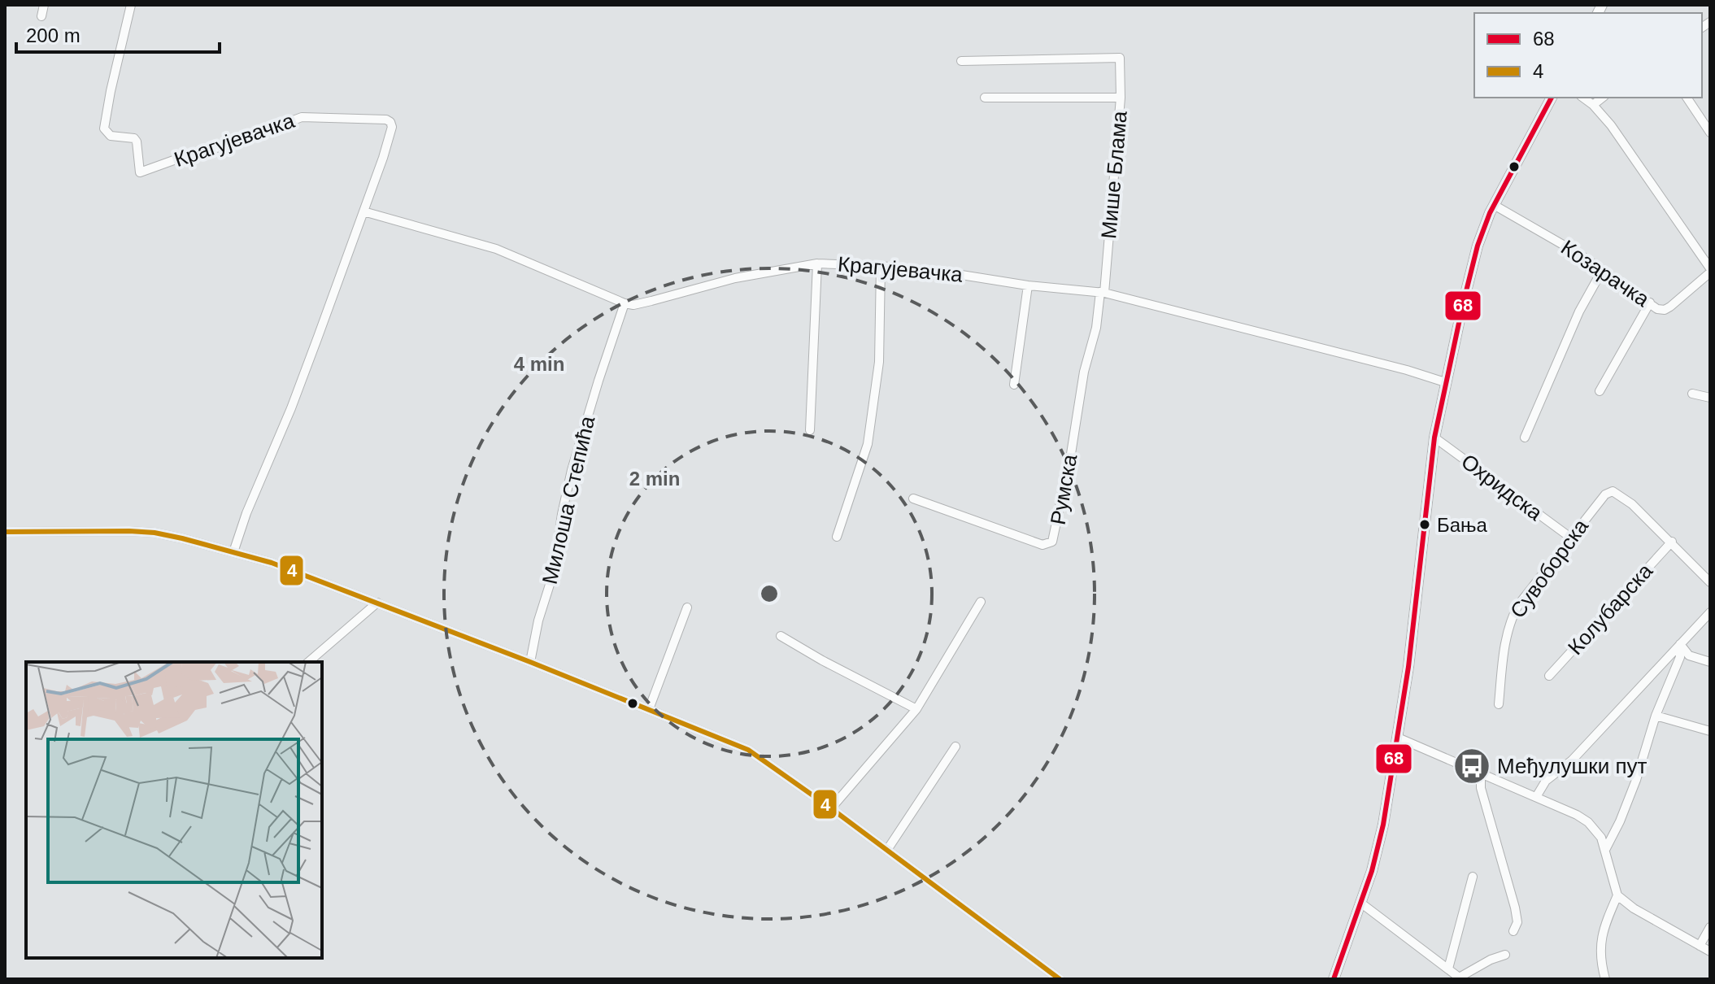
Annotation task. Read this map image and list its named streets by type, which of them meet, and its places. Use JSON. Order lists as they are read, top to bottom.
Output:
{
  "streets": {
    "street": [
      "Крагујевачка",
      "Мише Блама",
      "Козарачка",
      "Охридска",
      "Румска",
      "Милоша Степића",
      "Сувоборска",
      "Колубарска"
    ]
  },
  "crossings": [
    ["Крагујевачка", "Мише Блама"],
    ["Крагујевачка", "Румска"],
    ["Крагујевачка", "Милоша Степића"],
    ["Мише Блама", "Румска"],
    ["Охридска", "Сувоборска"],
    ["Сувоборска", "Колубарска"]
  ],
  "places": {
    "other": ["Бања"],
    "bus stop": ["Међулушки пут"]
  },
  "lines": ["transit line 68", "transit line 4"],
  "legend": ["68", "4"],
  "scale_bar": "200 m",
  "rings": ["4 min", "2 min"]
}
